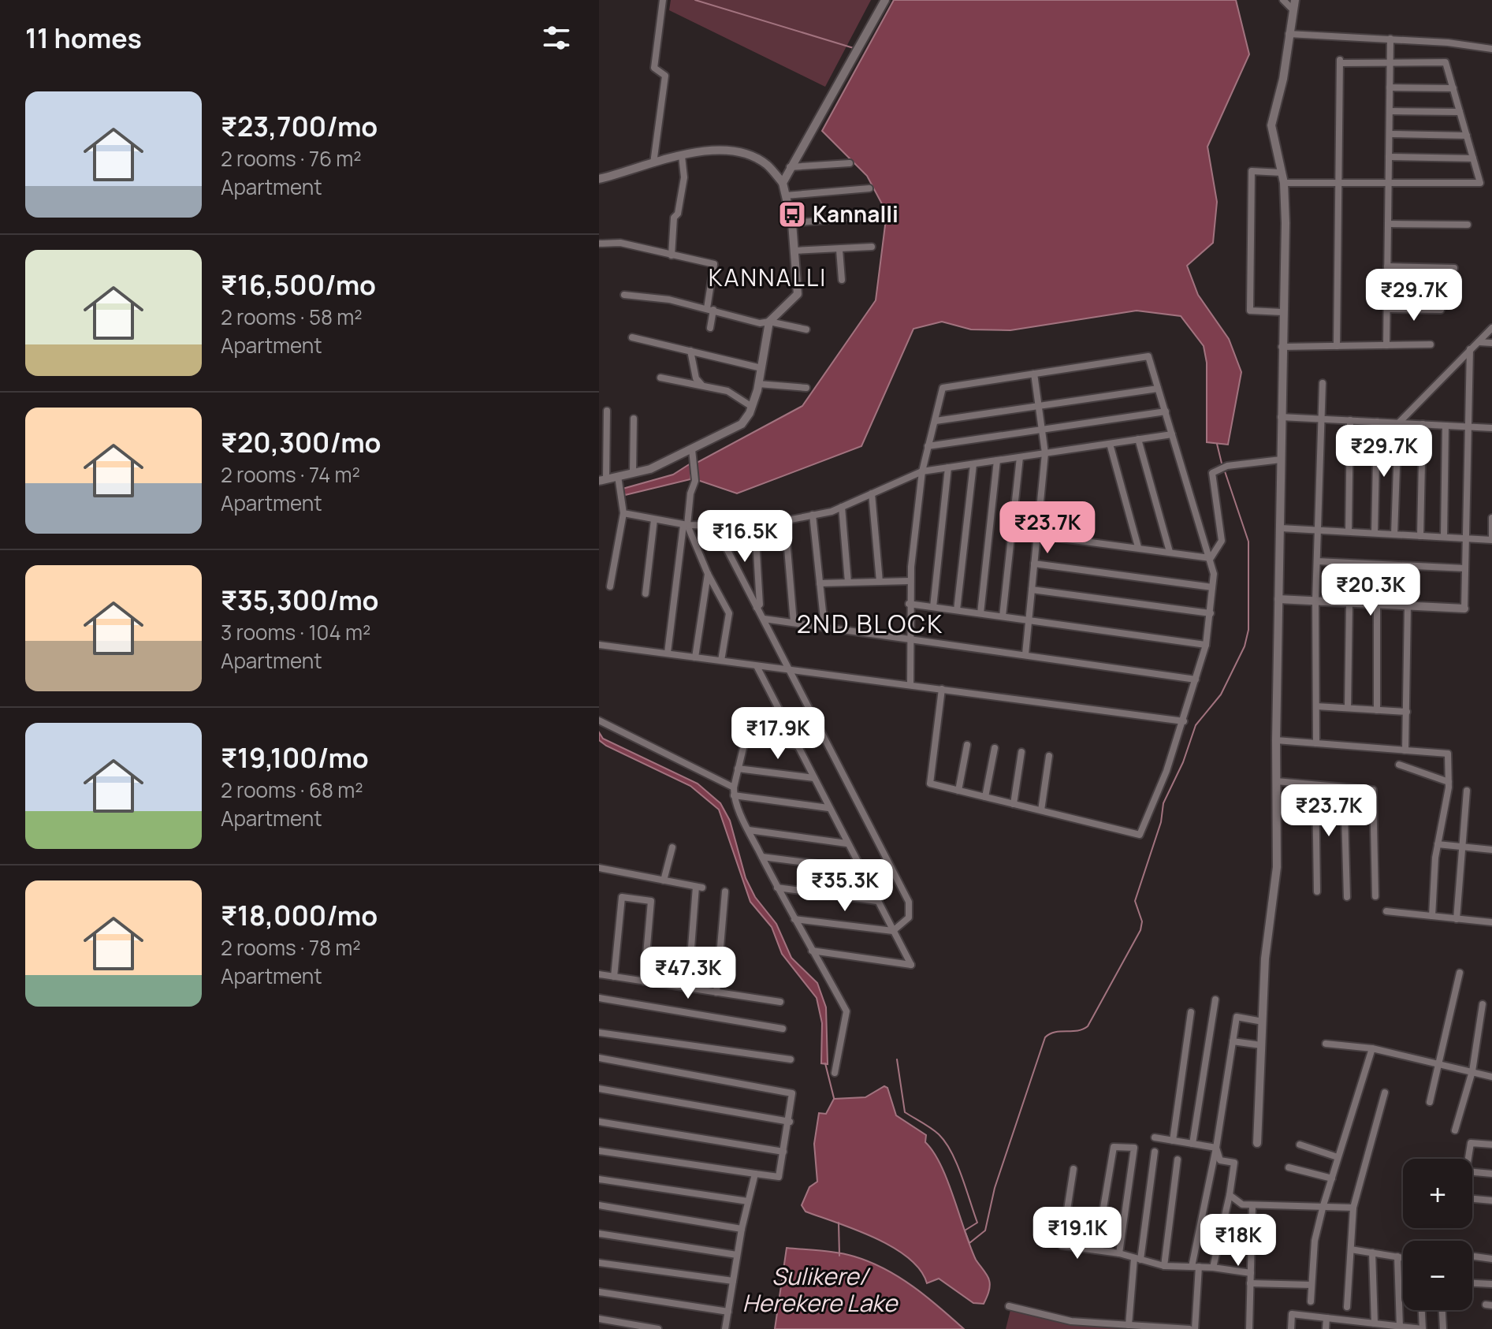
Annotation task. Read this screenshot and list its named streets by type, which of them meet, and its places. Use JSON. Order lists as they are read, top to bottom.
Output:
{
  "districts": ["KANNALLI", "2ND BLOCK"],
  "water": ["Sulikere/ Herekere Lake"],
  "places": {
    "bus stop": ["Kannalli"]
  },
  "page": {
    "heading": "11 homes",
    "list": [
      {
        "name": "₹23,700/mo",
        "note": "2 rooms · 76 m² · Apartment"
      },
      {
        "name": "₹16,500/mo",
        "note": "2 rooms · 58 m² · Apartment"
      },
      {
        "name": "₹20,300/mo",
        "note": "2 rooms · 74 m² · Apartment"
      },
      {
        "name": "₹35,300/mo",
        "note": "3 rooms · 104 m² · Apartment"
      },
      {
        "name": "₹19,100/mo",
        "note": "2 rooms · 68 m² · Apartment"
      },
      {
        "name": "₹18,000/mo",
        "note": "2 rooms · 78 m² · Apartment"
      }
    ],
    "price": [
      "₹29.7K",
      "₹29.7K",
      "₹23.7K",
      "₹16.5K",
      "₹20.3K",
      "₹17.9K",
      "₹23.7K",
      "₹35.3K",
      "₹47.3K",
      "₹19.1K",
      "₹18K"
    ],
    "map_buttons": ["+", "−"]
  }
}
